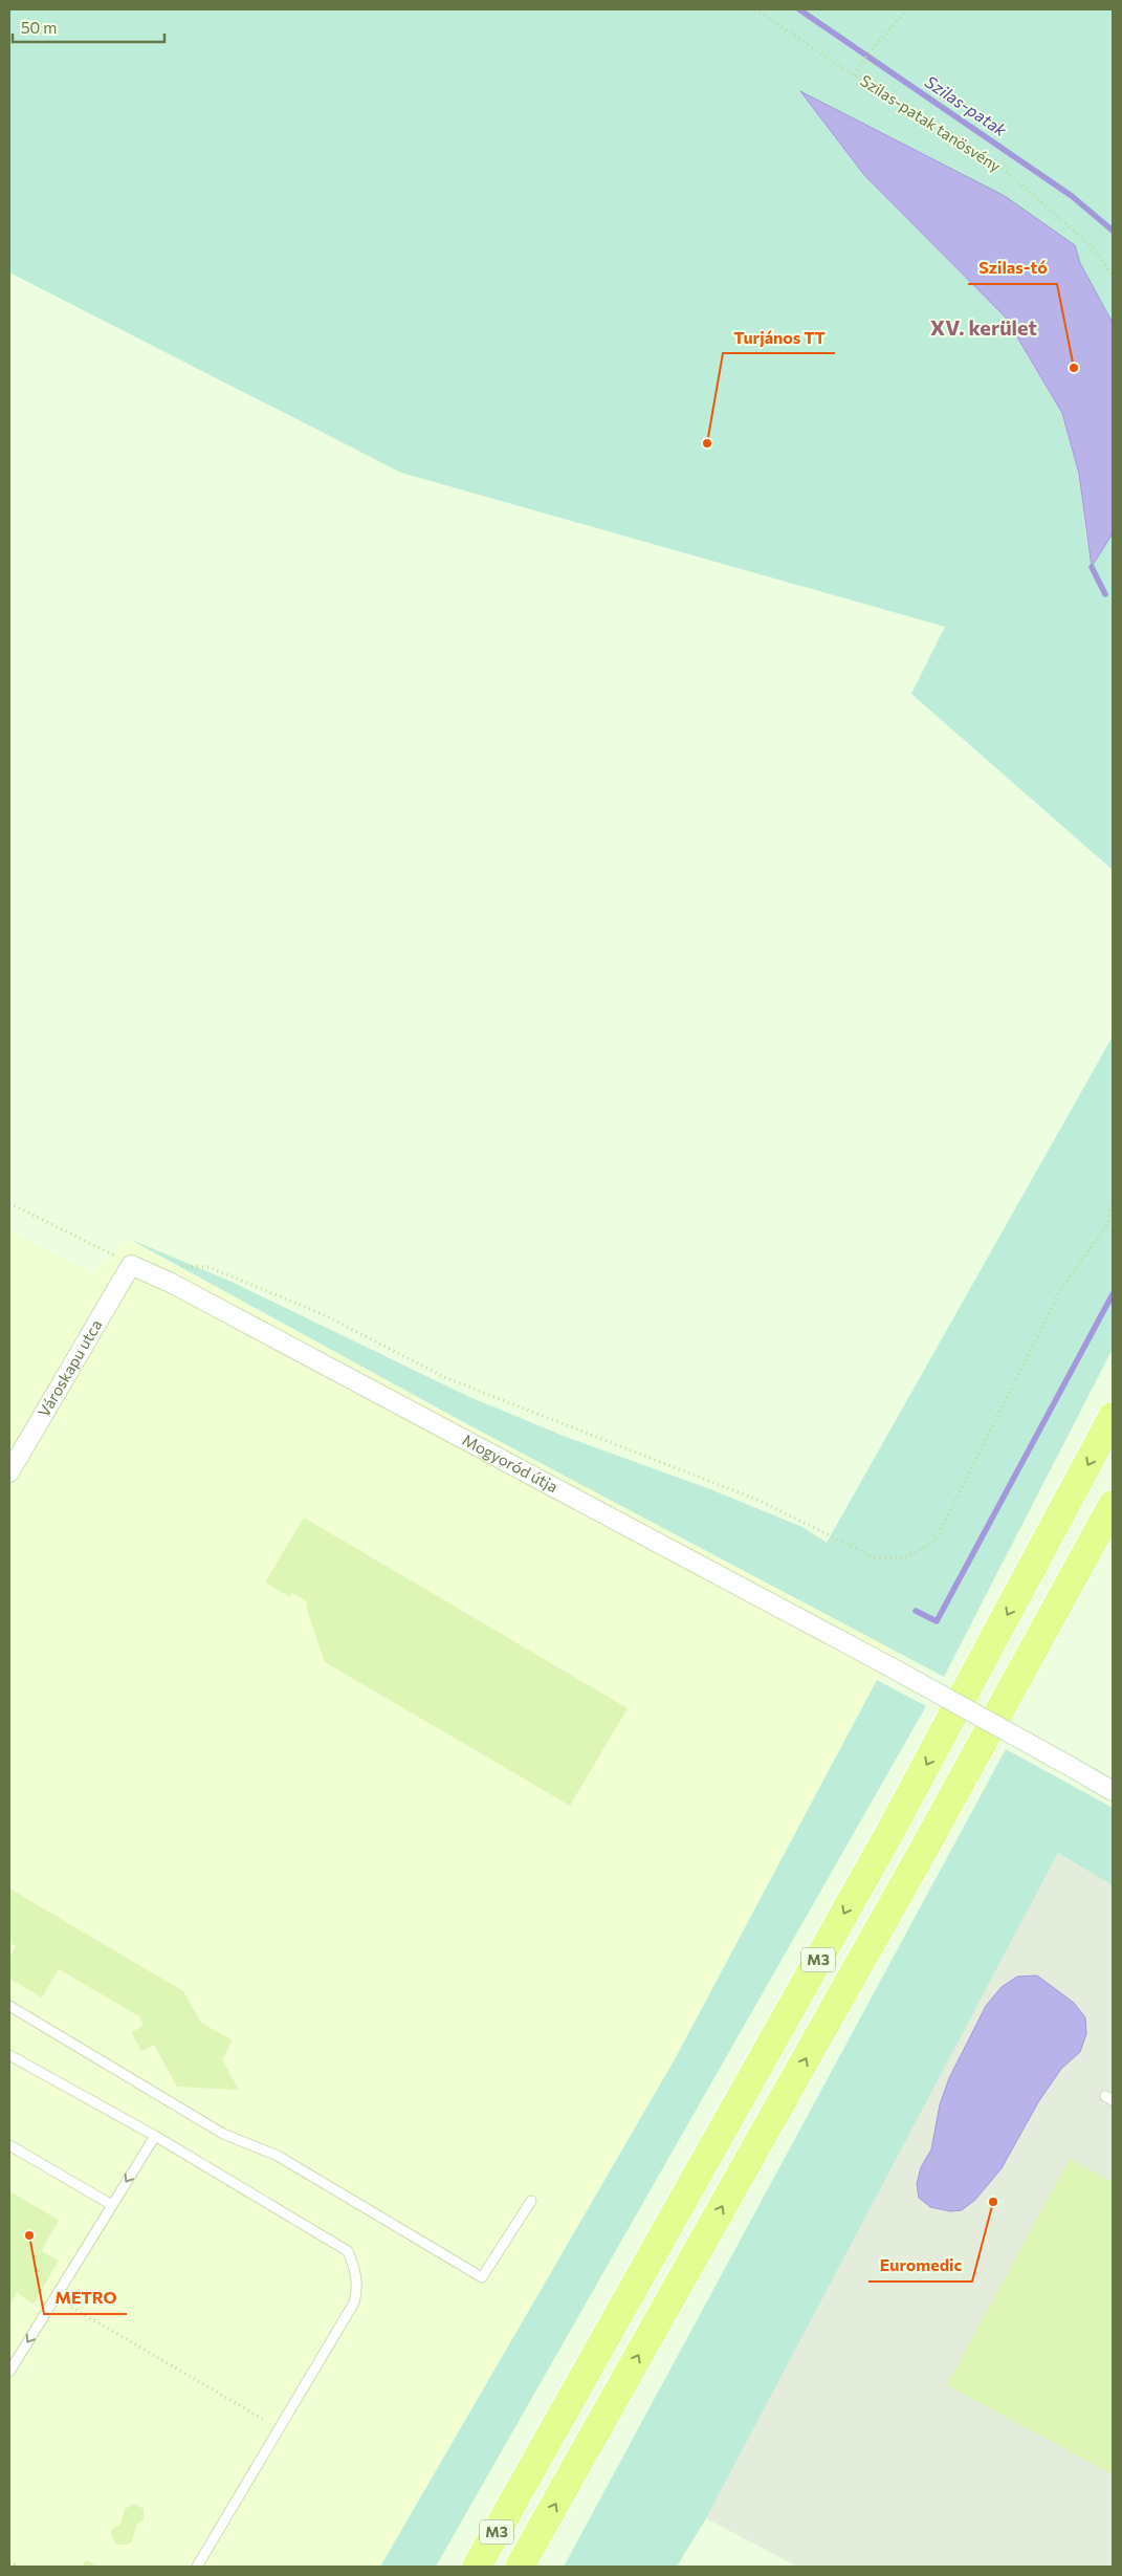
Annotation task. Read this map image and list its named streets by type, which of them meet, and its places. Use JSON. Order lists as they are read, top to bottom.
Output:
{
  "streets": {
    "highway": ["M3"],
    "street": ["Városkapu utca", "Mogyoród útja"],
    "path": ["Szilas-patak tanösvény"]
  },
  "crossings": [
    ["Városkapu utca", "Mogyoród útja"]
  ],
  "districts": ["XV. kerület"],
  "water": ["Szilas-patak"],
  "places": [
    "Szilas-tó",
    "Turjános TT",
    "Euromedic",
    "METRO"
  ],
  "scale_bar": "50 m"
}
